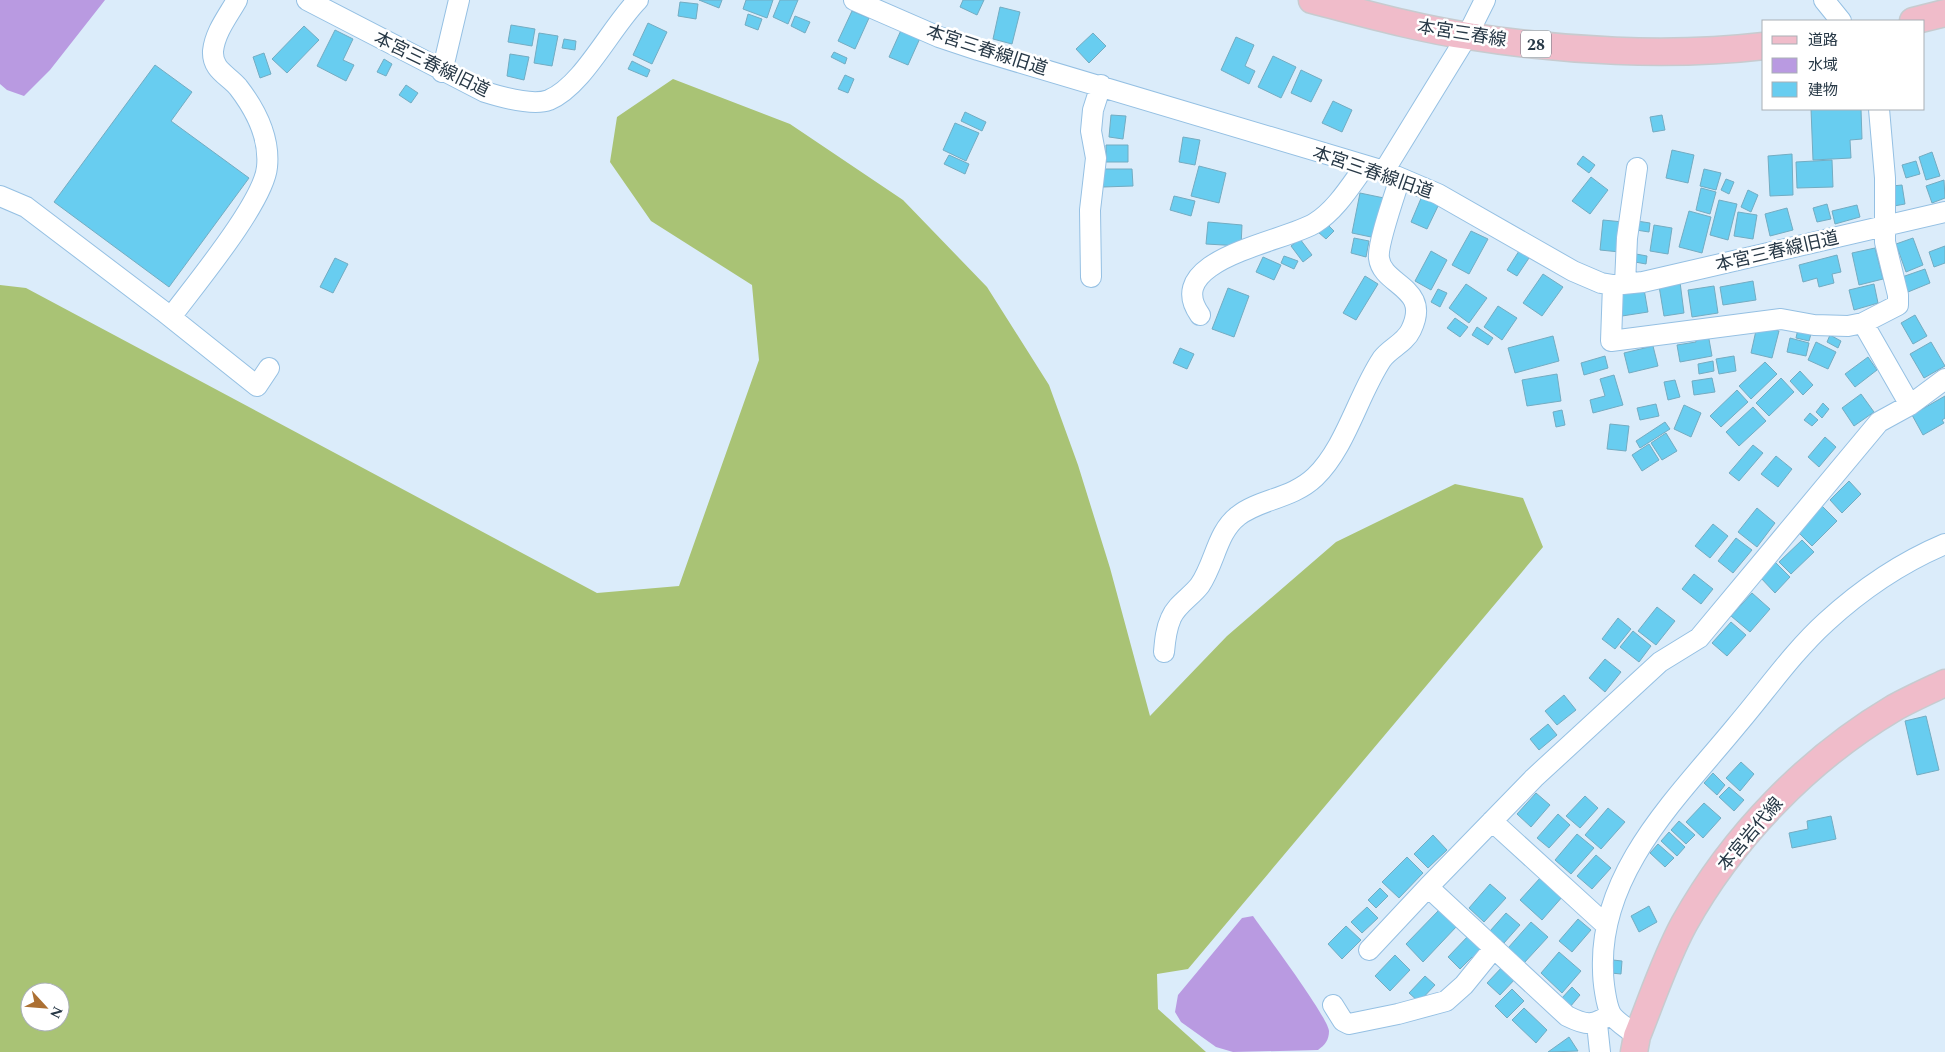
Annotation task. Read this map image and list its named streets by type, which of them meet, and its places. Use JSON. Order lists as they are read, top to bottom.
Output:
{
  "streets": {
    "main road": ["本宮三春線", "28", "本宮岩代線"],
    "street": ["本宮三春線旧道"]
  },
  "legend": ["道路", "水域", "建物"],
  "north": "bottom right"
}
